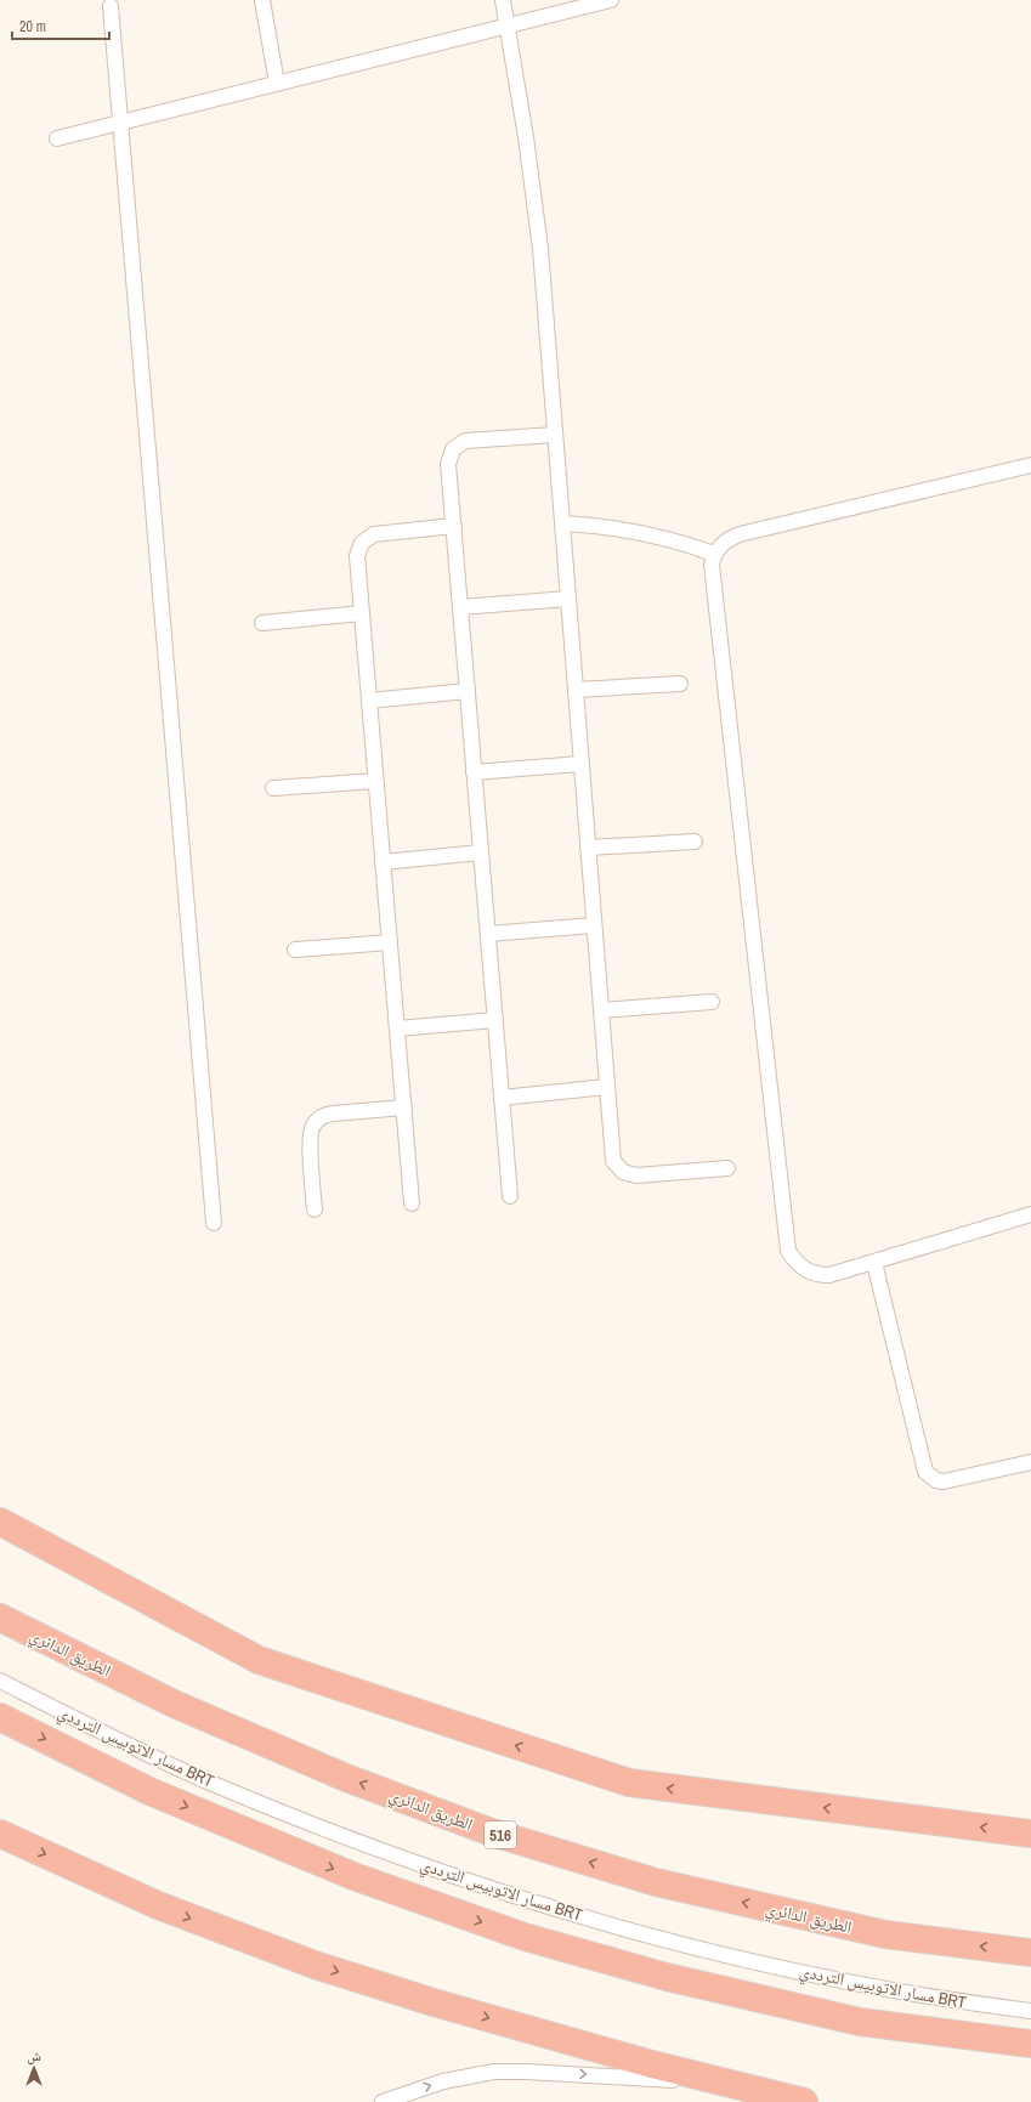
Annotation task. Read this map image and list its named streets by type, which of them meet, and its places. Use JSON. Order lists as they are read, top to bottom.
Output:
{
  "streets": {
    "highway": ["الطريق الدائري", "516"],
    "lane": ["مسار الاتوبيس الترددي BRT"]
  },
  "scale_bar": "20 m",
  "north": "top"
}
